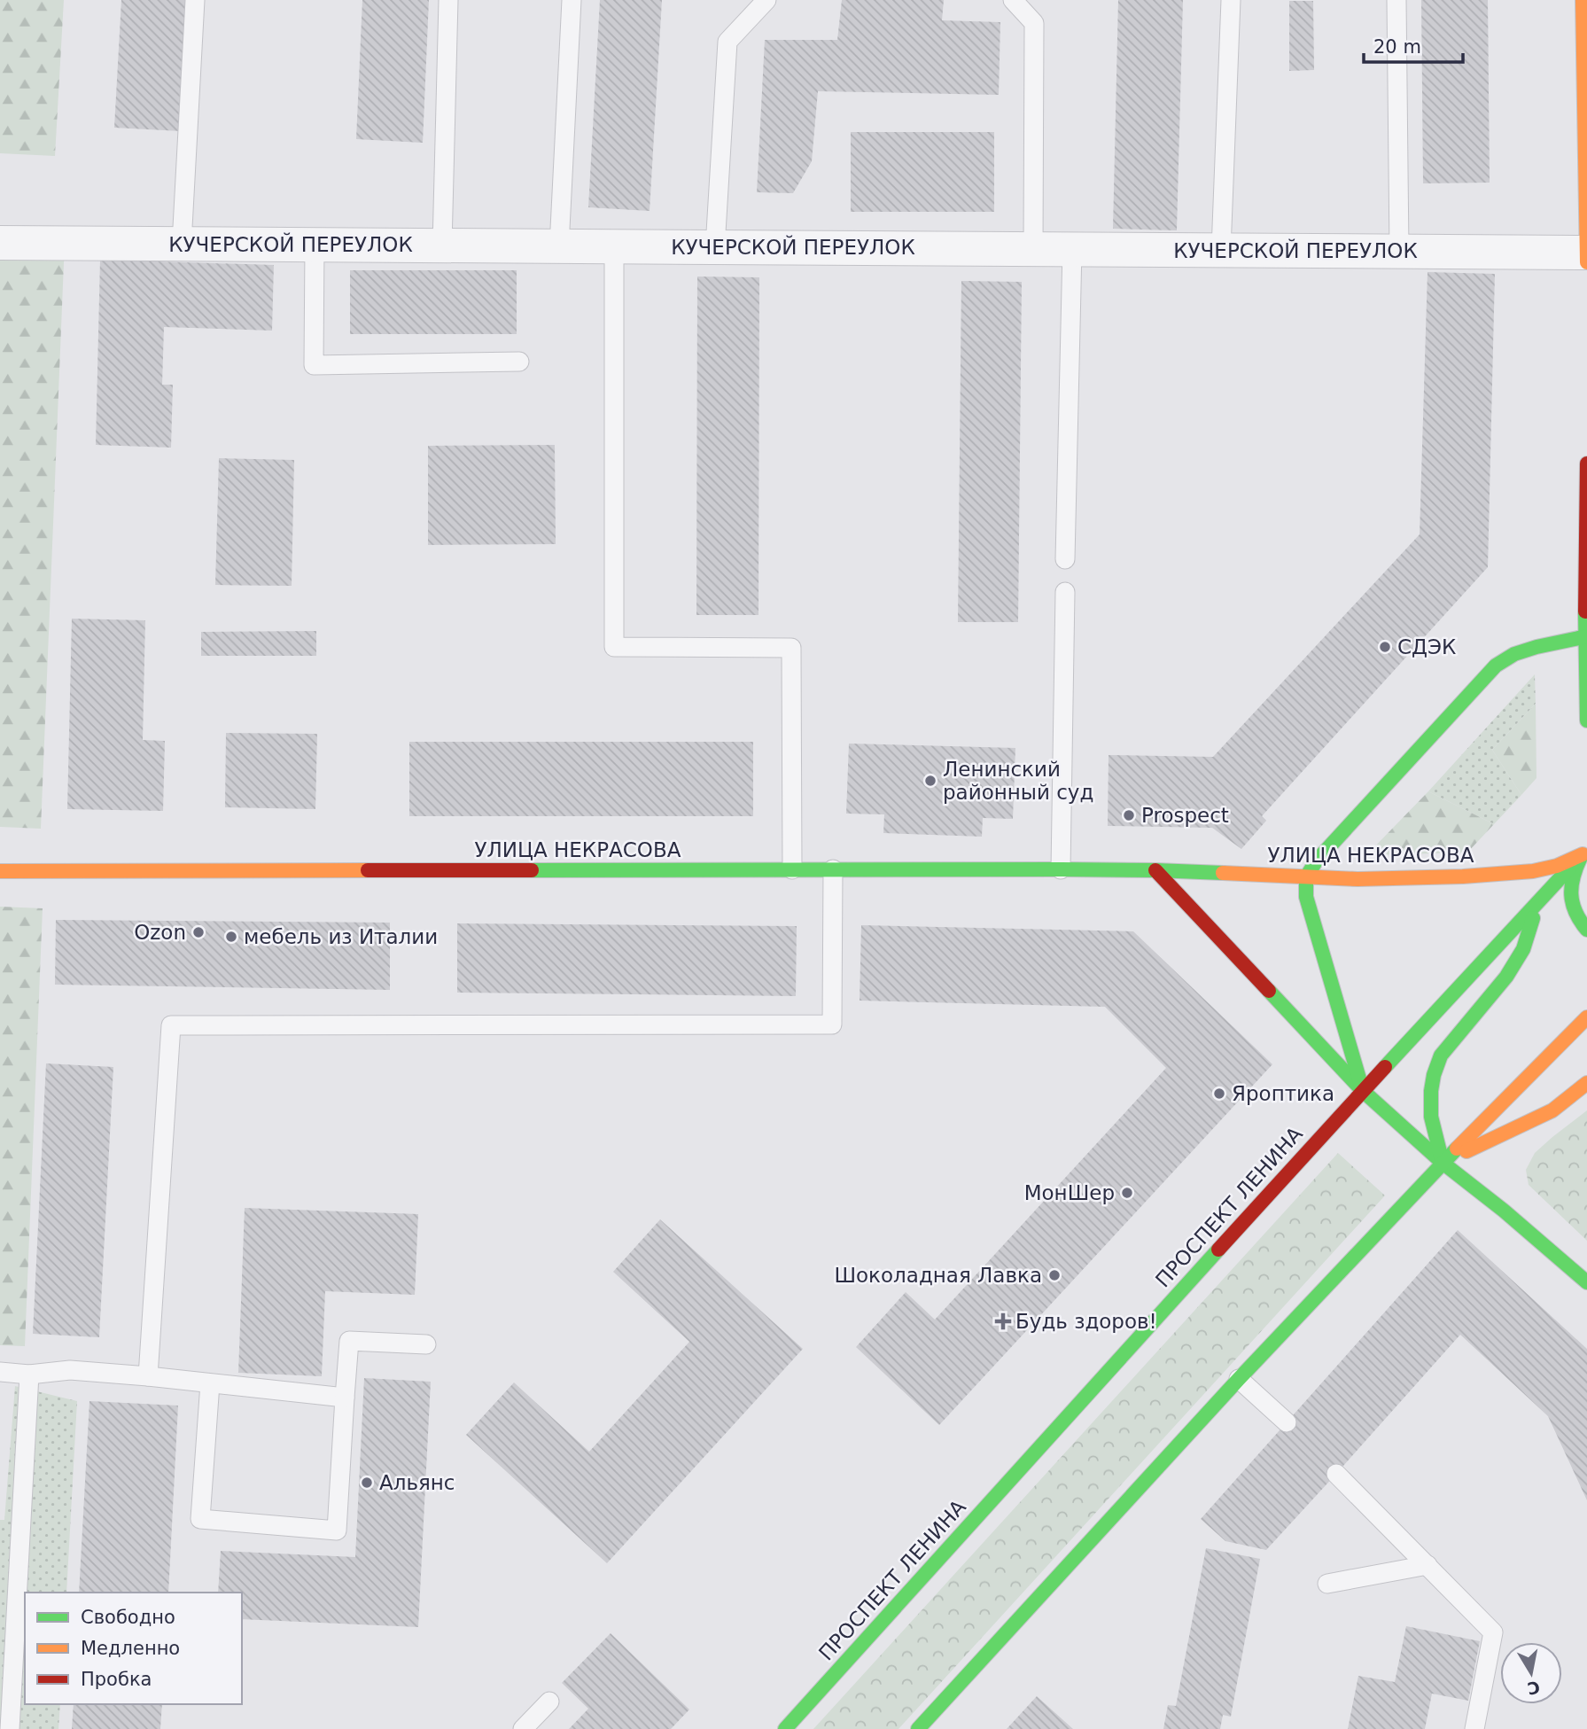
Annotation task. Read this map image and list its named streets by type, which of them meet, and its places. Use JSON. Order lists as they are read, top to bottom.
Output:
{
  "streets": {
    "main road": ["УЛИЦА НЕКРАСОВА", "ПРОСПЕКТ ЛЕНИНА"],
    "street": ["КУЧЕРСКОЙ ПЕРЕУЛОК"]
  },
  "crossings": [
    ["УЛИЦА НЕКРАСОВА", "ПРОСПЕКТ ЛЕНИНА"]
  ],
  "places": {
    "other": [
      "СДЭК",
      "Ленинский районный суд",
      "Prospect",
      "Ozon",
      "мебель из Италии",
      "Яроптика",
      "МонШер",
      "Шоколадная Лавка",
      "Альянс"
    ],
    "health": ["Будь здоров!"]
  },
  "legend": ["Свободно", "Медленно", "Пробка"],
  "scale_bar": "20 m",
  "north": "bottom"
}
